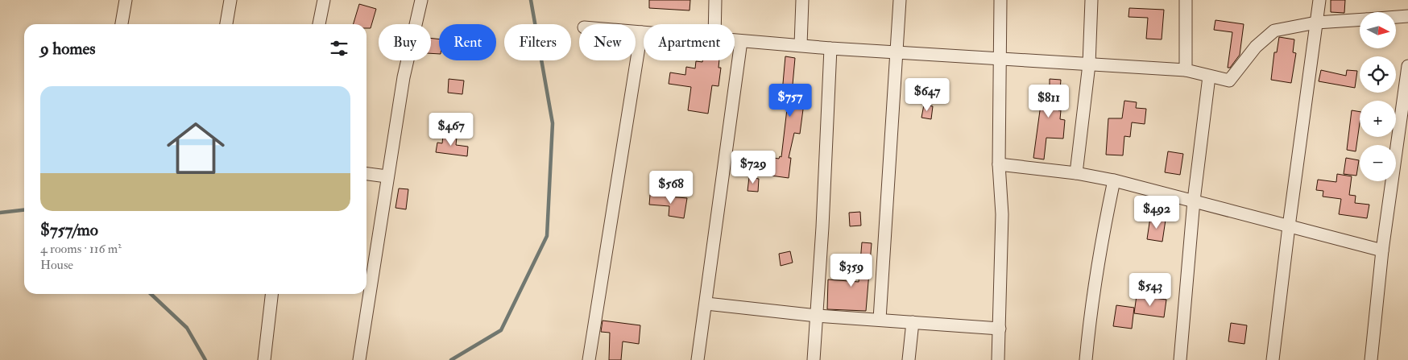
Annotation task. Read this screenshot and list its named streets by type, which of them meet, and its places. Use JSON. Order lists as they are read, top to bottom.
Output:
{
  "north": "right",
  "page": {
    "map_buttons": ["+", "−"],
    "chip": [
      "Buy",
      "Rent",
      "Filters",
      "New",
      "Apartment"
    ],
    "heading": "9 homes",
    "list": [
      {
        "name": "$757/mo",
        "note": "4 rooms · 116 m² · House"
      }
    ],
    "price": [
      "$647",
      "$757",
      "$811",
      "$467",
      "$729",
      "$568",
      "$492",
      "$359",
      "$543"
    ]
  }
}
